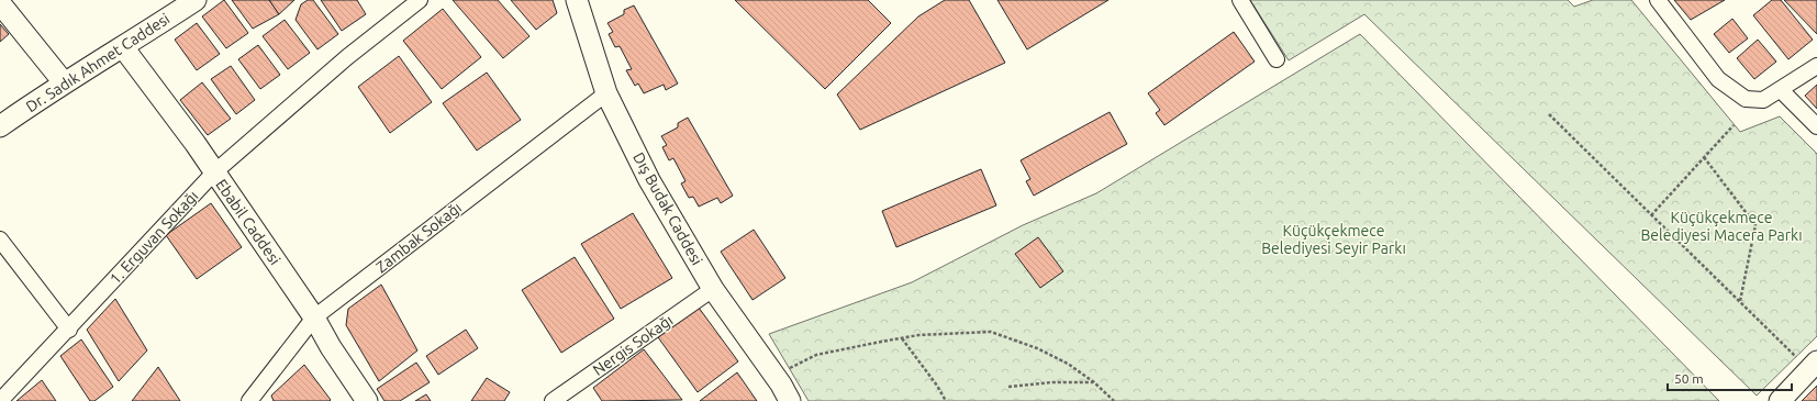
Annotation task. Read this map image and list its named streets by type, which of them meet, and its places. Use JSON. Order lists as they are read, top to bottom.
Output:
{
  "streets": {
    "street": [
      "Dr. Sadık Ahmet Caddesi",
      "Dış Budak Caddesi",
      "Ebabil Caddesi",
      "1. Erguvan Sokağı",
      "Zambak Sokağı",
      "Nergis Sokağı"
    ]
  },
  "crossings": [
    ["Dr. Sadık Ahmet Caddesi", "Ebabil Caddesi"],
    ["Dış Budak Caddesi", "Zambak Sokağı"],
    ["Dış Budak Caddesi", "Nergis Sokağı"],
    ["Ebabil Caddesi", "1. Erguvan Sokağı"],
    ["Ebabil Caddesi", "Zambak Sokağı"]
  ],
  "parks": ["Küçükçekmece Belediyesi Macera Parkı", "Küçükçekmece Belediyesi Seyir Parkı"],
  "scale_bar": "50 m"
}
